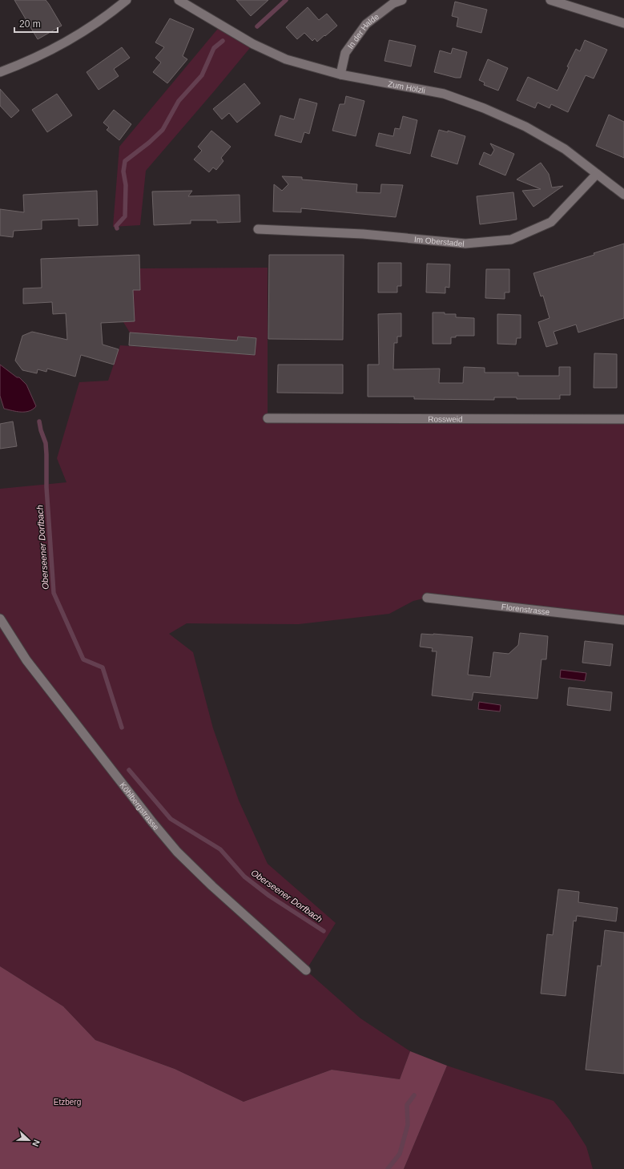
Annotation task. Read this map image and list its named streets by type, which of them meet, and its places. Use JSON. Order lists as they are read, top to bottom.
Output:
{
  "streets": {
    "street": [
      "In der Halde",
      "Zum Hölzli",
      "Im Oberstadel",
      "Rossweid",
      "Florenstrasse",
      "Köhlbergstrasse"
    ]
  },
  "crossings": [
    ["In der Halde", "Zum Hölzli"],
    ["Zum Hölzli", "Im Oberstadel"]
  ],
  "water": ["Oberseener Dorfbach"],
  "parks": ["Etzberg"],
  "scale_bar": "20 m",
  "north": "right"
}
